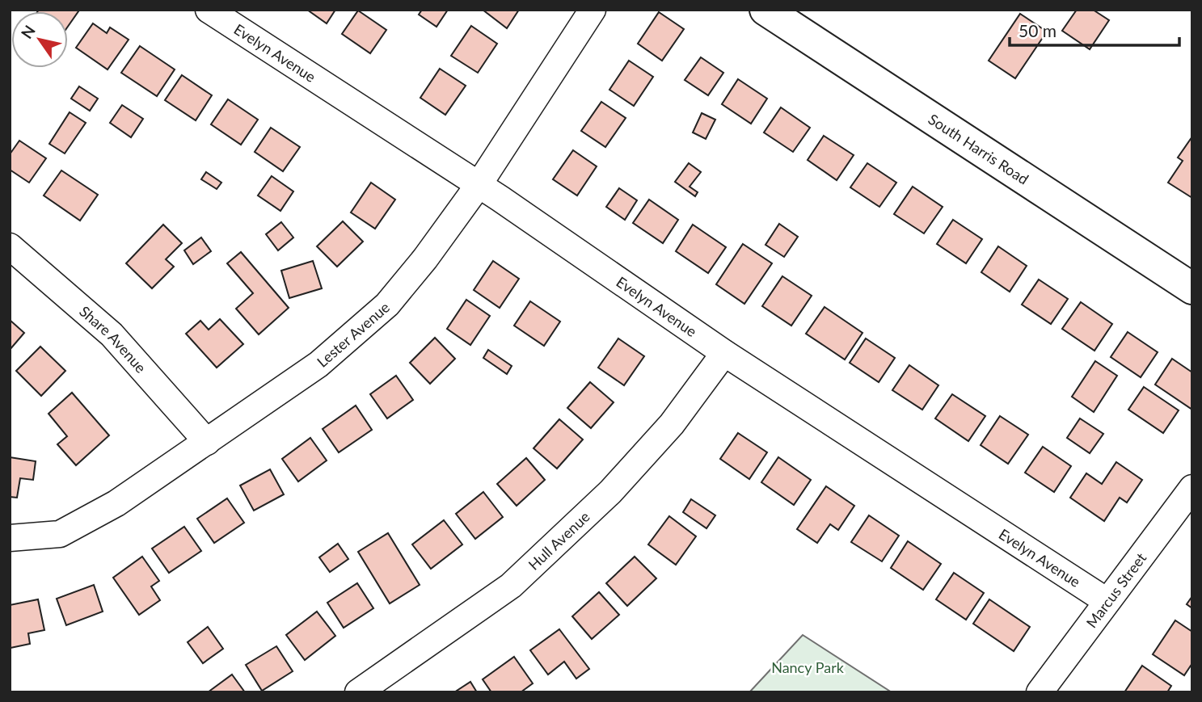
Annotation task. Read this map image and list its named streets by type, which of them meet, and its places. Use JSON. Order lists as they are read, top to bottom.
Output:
{
  "streets": {
    "main road": ["South Harris Road"],
    "street": [
      "Evelyn Avenue",
      "Lester Avenue",
      "Share Avenue",
      "Hull Avenue",
      "Marcus Street"
    ]
  },
  "crossings": [
    ["Evelyn Avenue", "Lester Avenue"],
    ["Evelyn Avenue", "Hull Avenue"],
    ["Evelyn Avenue", "Marcus Street"],
    ["Lester Avenue", "Share Avenue"]
  ],
  "parks": ["Nancy Park"],
  "scale_bar": "50 m",
  "north": "top left"
}
